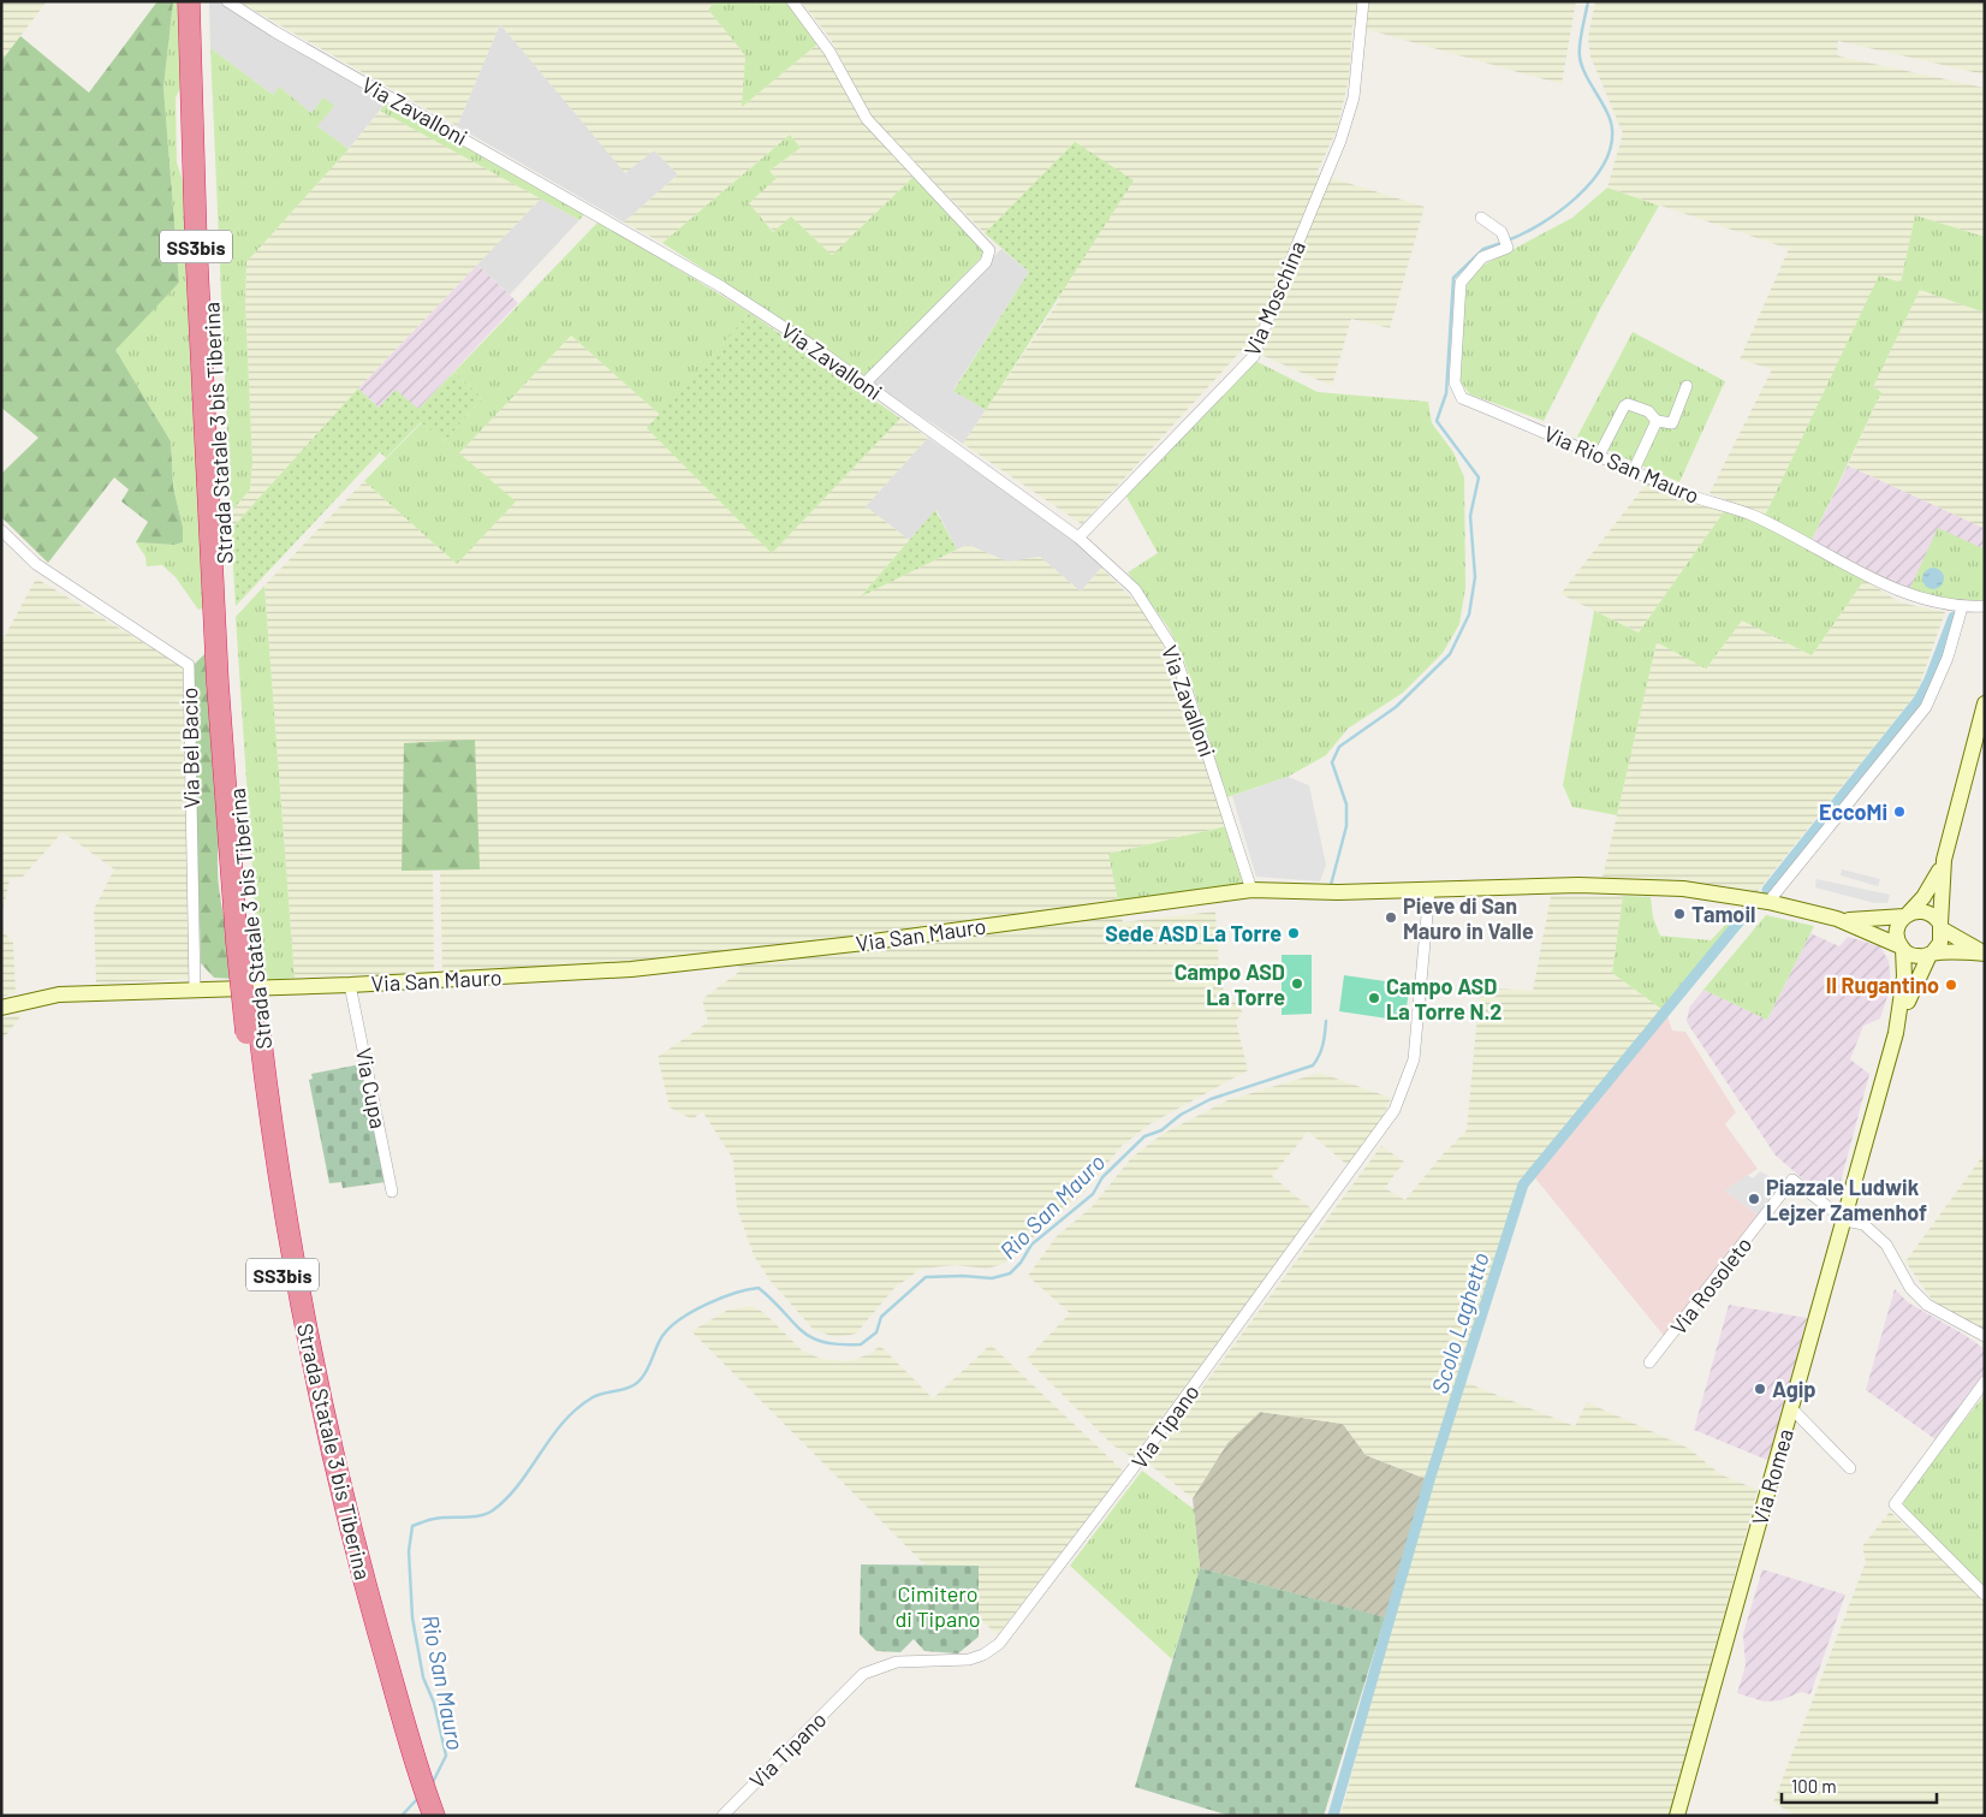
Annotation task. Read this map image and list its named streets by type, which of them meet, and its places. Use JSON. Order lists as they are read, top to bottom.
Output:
{
  "streets": {
    "highway": ["SS3bis", "Strada Statale 3 bis Tiberina"],
    "main road": ["Via San Mauro", "Via Romea"],
    "street": [
      "Via Zavalloni",
      "Via Moschina",
      "Via Rio San Mauro",
      "Via Bel Bacio",
      "Via Cupa",
      "Via Rosoleto",
      "Via Tipano"
    ]
  },
  "crossings": [
    ["Via Zavalloni", "Via Moschina"],
    ["Via Zavalloni", "Via San Mauro"],
    ["Via Bel Bacio", "Via San Mauro"],
    ["Via San Mauro", "Via Cupa"],
    ["Via San Mauro", "Via Tipano"],
    ["Via San Mauro", "Via Romea"],
    ["Via Rosoleto", "Via Romea"]
  ],
  "water": ["Rio San Mauro", "Scolo Laghetto"],
  "parks": ["Cimitero di Tipano"],
  "places": [
    "EccoMi",
    "Tamoil",
    "Pieve di San Mauro in Valle",
    "Sede ASD La Torre",
    "Campo ASD La Torre",
    "Il Rugantino",
    "Campo ASD La Torre N.2",
    "Piazzale Ludwik Lejzer Zamenhof",
    "Agip"
  ],
  "scale_bar": "100 m"
}
